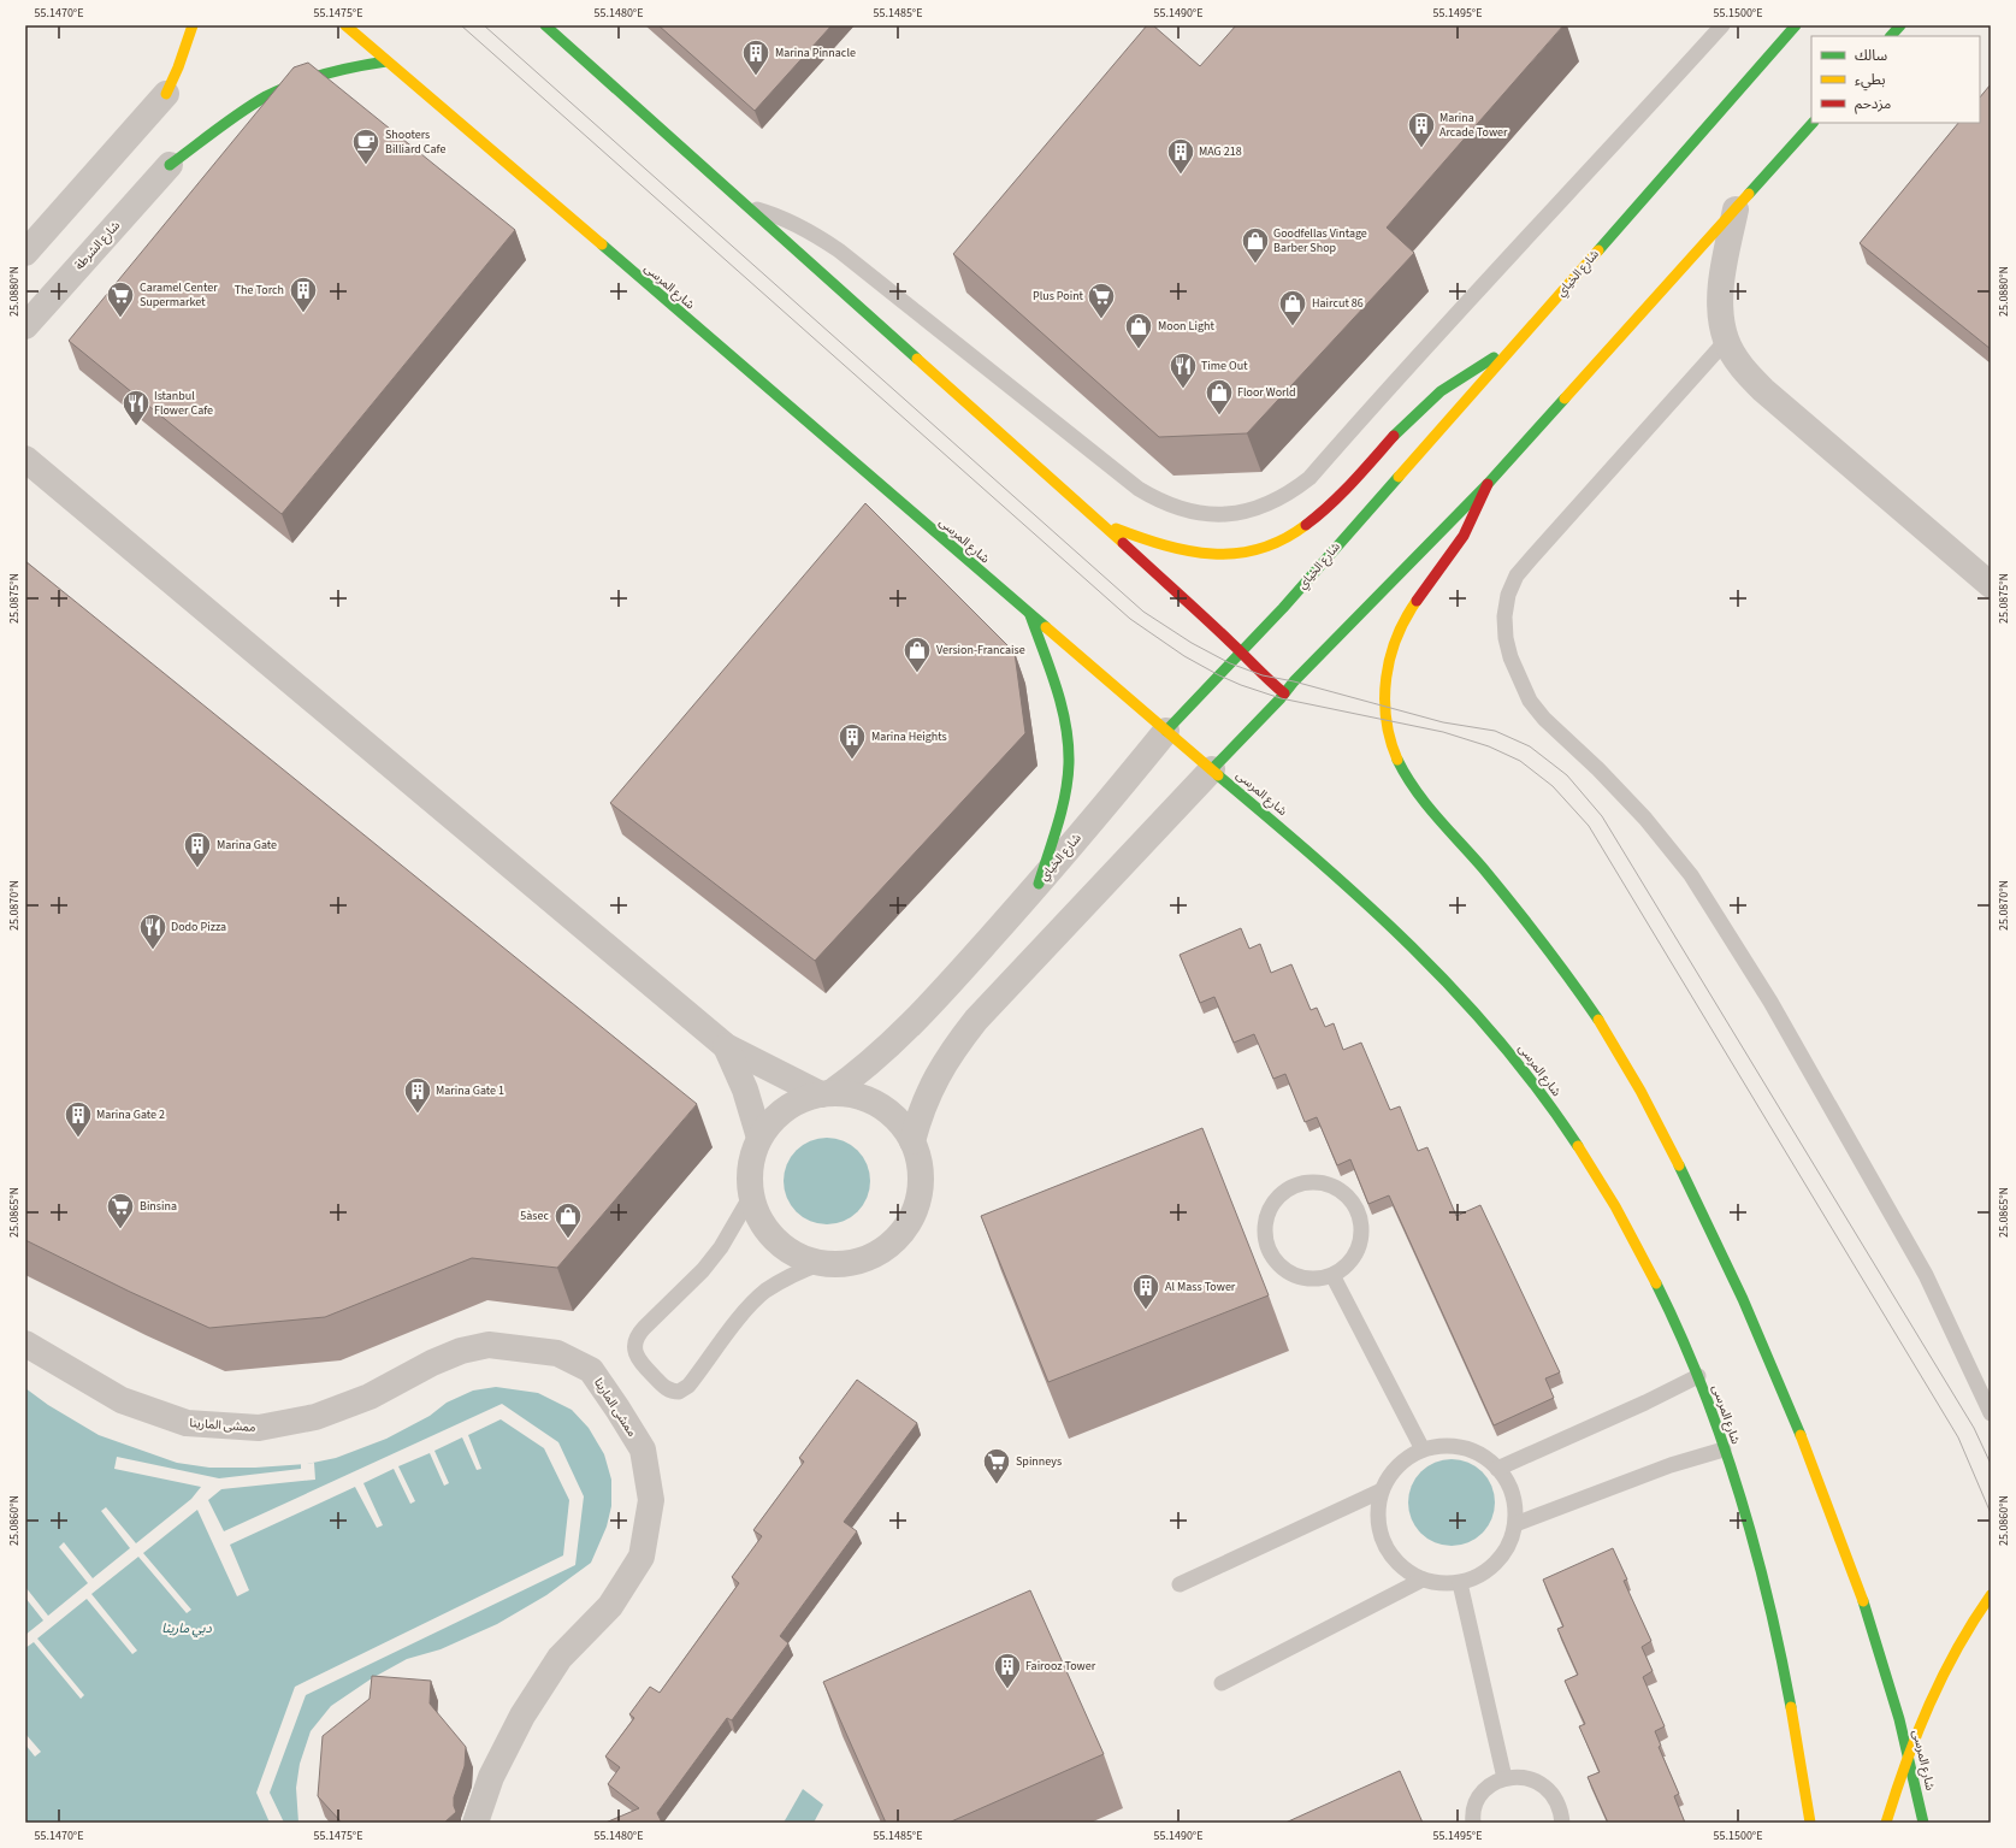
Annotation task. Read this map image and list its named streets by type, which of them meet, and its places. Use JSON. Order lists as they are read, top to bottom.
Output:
{
  "streets": {
    "main road": ["شارع الخياي", "شارع المرسى"],
    "street": ["شارع الشرطة", "ممشى المارينا"]
  },
  "crossings": [
    ["شارع الخياي", "شارع المرسى"]
  ],
  "water": ["دبي مارينا"],
  "places": {
    "building": [
      "Marina Pinnacle",
      "Marina Arcade Tower",
      "MAG 218",
      "The Torch",
      "Marina Heights",
      "Marina Gate",
      "Marina Gate 1",
      "Marina Gate 2",
      "Al Mass Tower",
      "Fairooz Tower"
    ],
    "cafe": ["Shooters Billiard Cafe"],
    "shop": [
      "Goodfellas Vintage Barber Shop",
      "Haircut 86",
      "Moon Light",
      "Floor World",
      "Version-Francaise",
      "5àsec"
    ],
    "supermarket": [
      "Caramel Center Supermarket",
      "Plus Point",
      "Binsina",
      "Spinneys"
    ],
    "restaurant": ["Time Out", "Istanbul Flower Cafe", "Dodo Pizza"]
  },
  "legend": ["سالك", "بطيء", "مزدحم"],
  "coordinates": [
    "55.1470°E",
    "55.1475°E",
    "55.1480°E",
    "55.1485°E",
    "55.1490°E",
    "55.1495°E",
    "55.1500°E",
    "25.0880°N",
    "25.0875°N",
    "25.0870°N",
    "25.0865°N",
    "25.0860°N"
  ]
}
